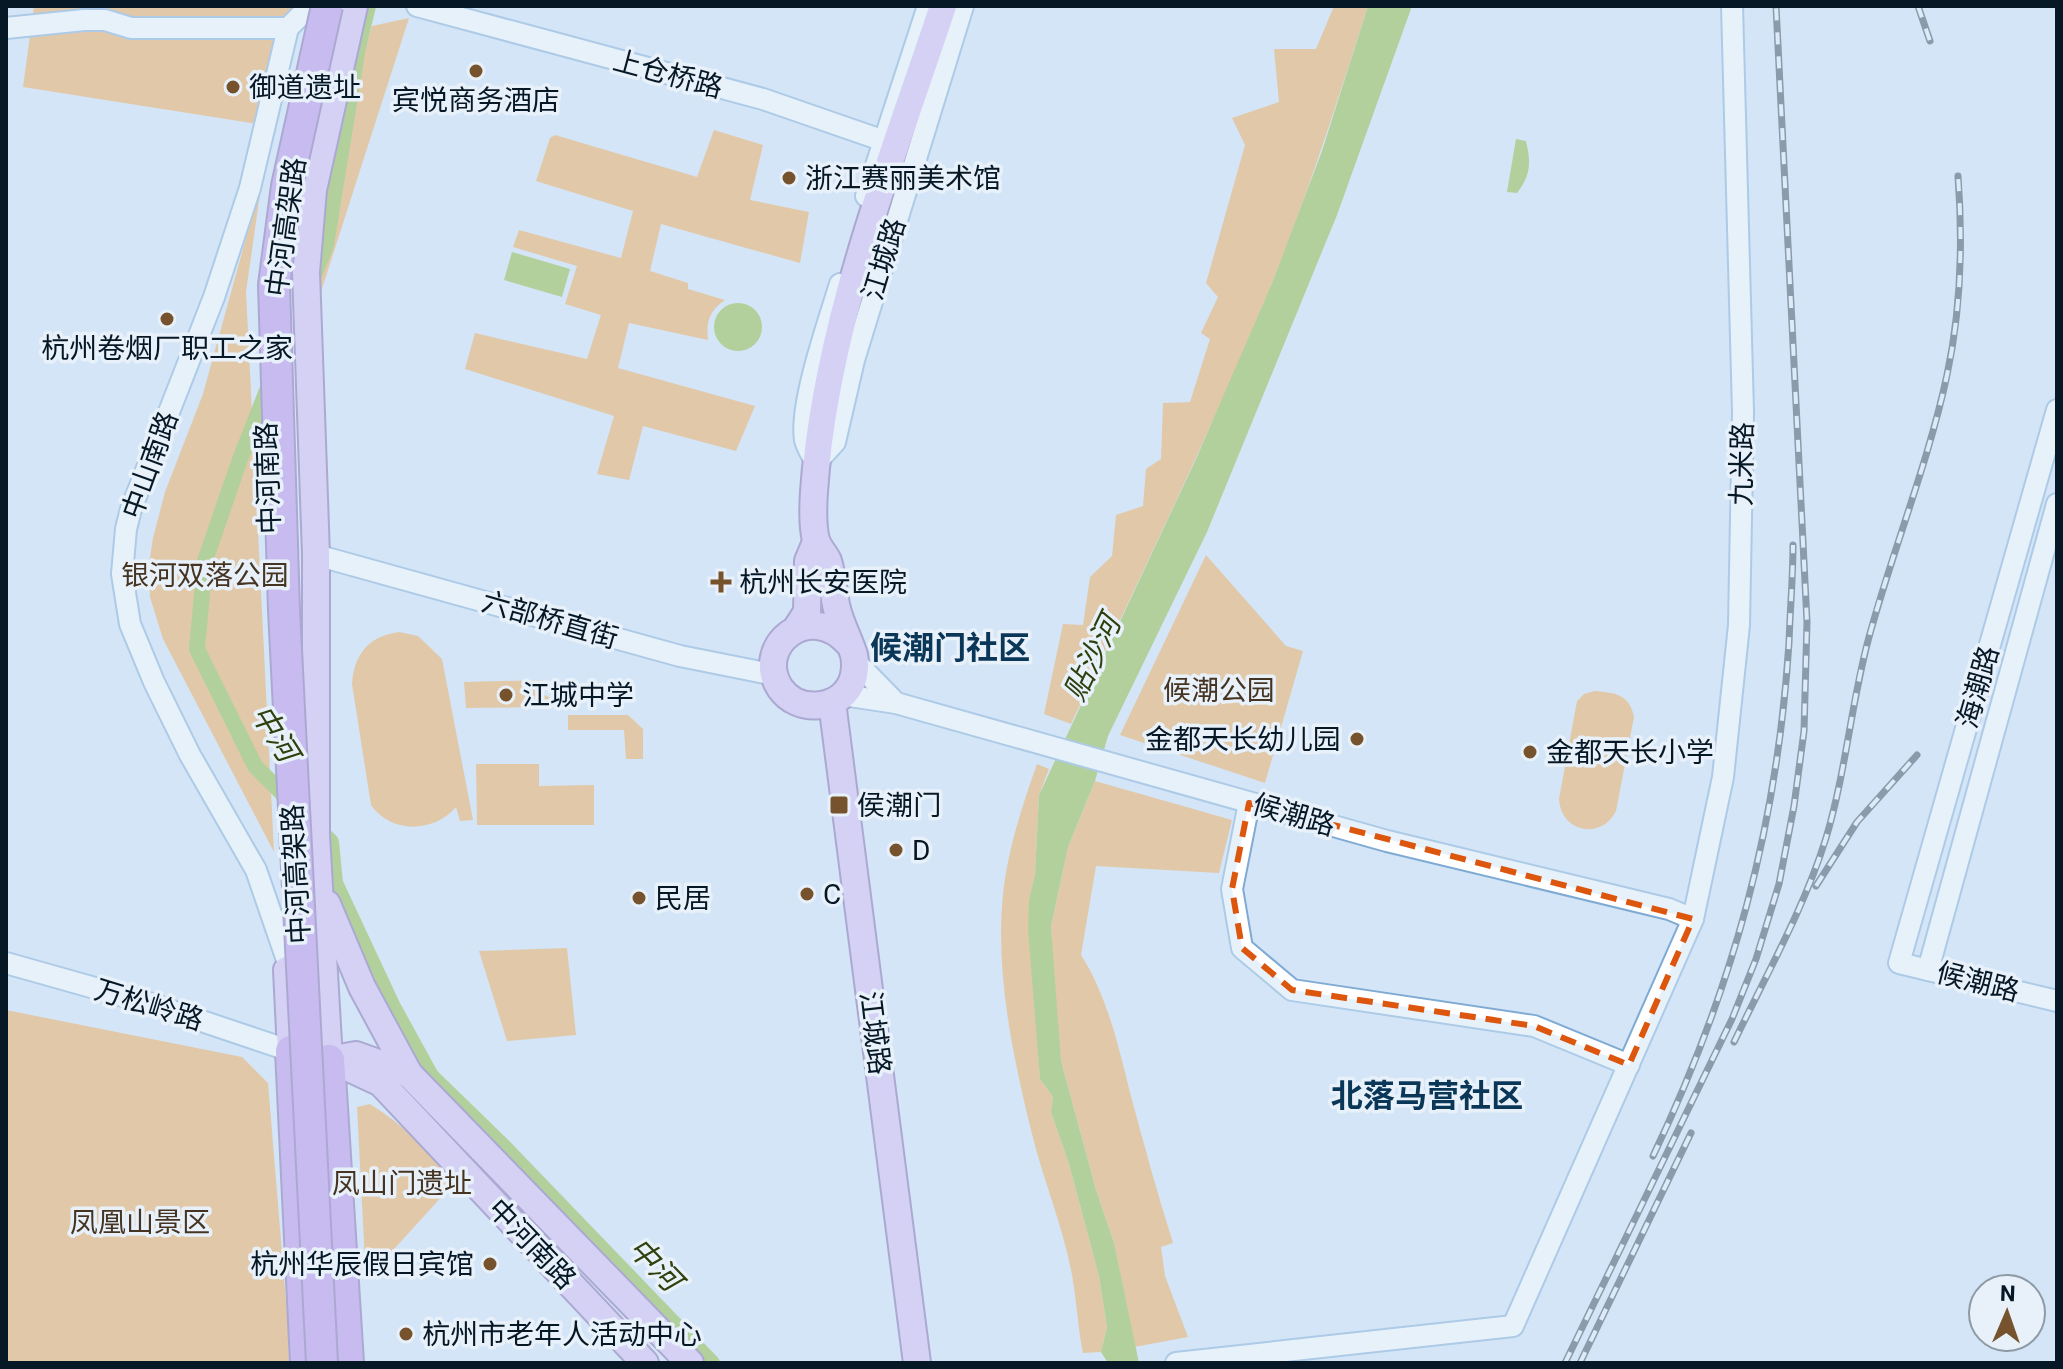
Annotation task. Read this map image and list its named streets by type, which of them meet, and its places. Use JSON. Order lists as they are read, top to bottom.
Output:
{
  "streets": {
    "highway": ["中河高架路"],
    "main road": ["江城路", "中河南路"],
    "street": [
      "上仓桥路",
      "九米路",
      "中山南路",
      "六部桥直街",
      "海潮路",
      "候潮路",
      "万松岭路"
    ]
  },
  "crossings": [
    ["上仓桥路", "江城路"],
    ["中河高架路", "中河南路"],
    ["江城路", "六部桥直街"],
    ["江城路", "候潮路"],
    ["九米路", "候潮路"],
    ["中山南路", "中河南路"],
    ["中河南路", "六部桥直街"],
    ["中河南路", "万松岭路"],
    ["六部桥直街", "候潮路"],
    ["海潮路", "候潮路"]
  ],
  "districts": ["候潮门社区", "北落马营社区"],
  "water": ["贴沙河", "中河"],
  "parks": [
    "银河双落公园",
    "候潮公园",
    "凤山门遗址",
    "凤凰山景区"
  ],
  "places": {
    "other": [
      "宾悦商务酒店",
      "御道遗址",
      "浙江赛丽美术馆",
      "杭州卷烟厂职工之家",
      "江城中学",
      "金都天长幼儿园",
      "金都天长小学",
      "D",
      "C",
      "民居",
      "杭州华辰假日宾馆",
      "杭州市老年人活动中心"
    ],
    "health": ["杭州长安医院"],
    "transit": ["侯潮门"]
  },
  "north": "top"
}
